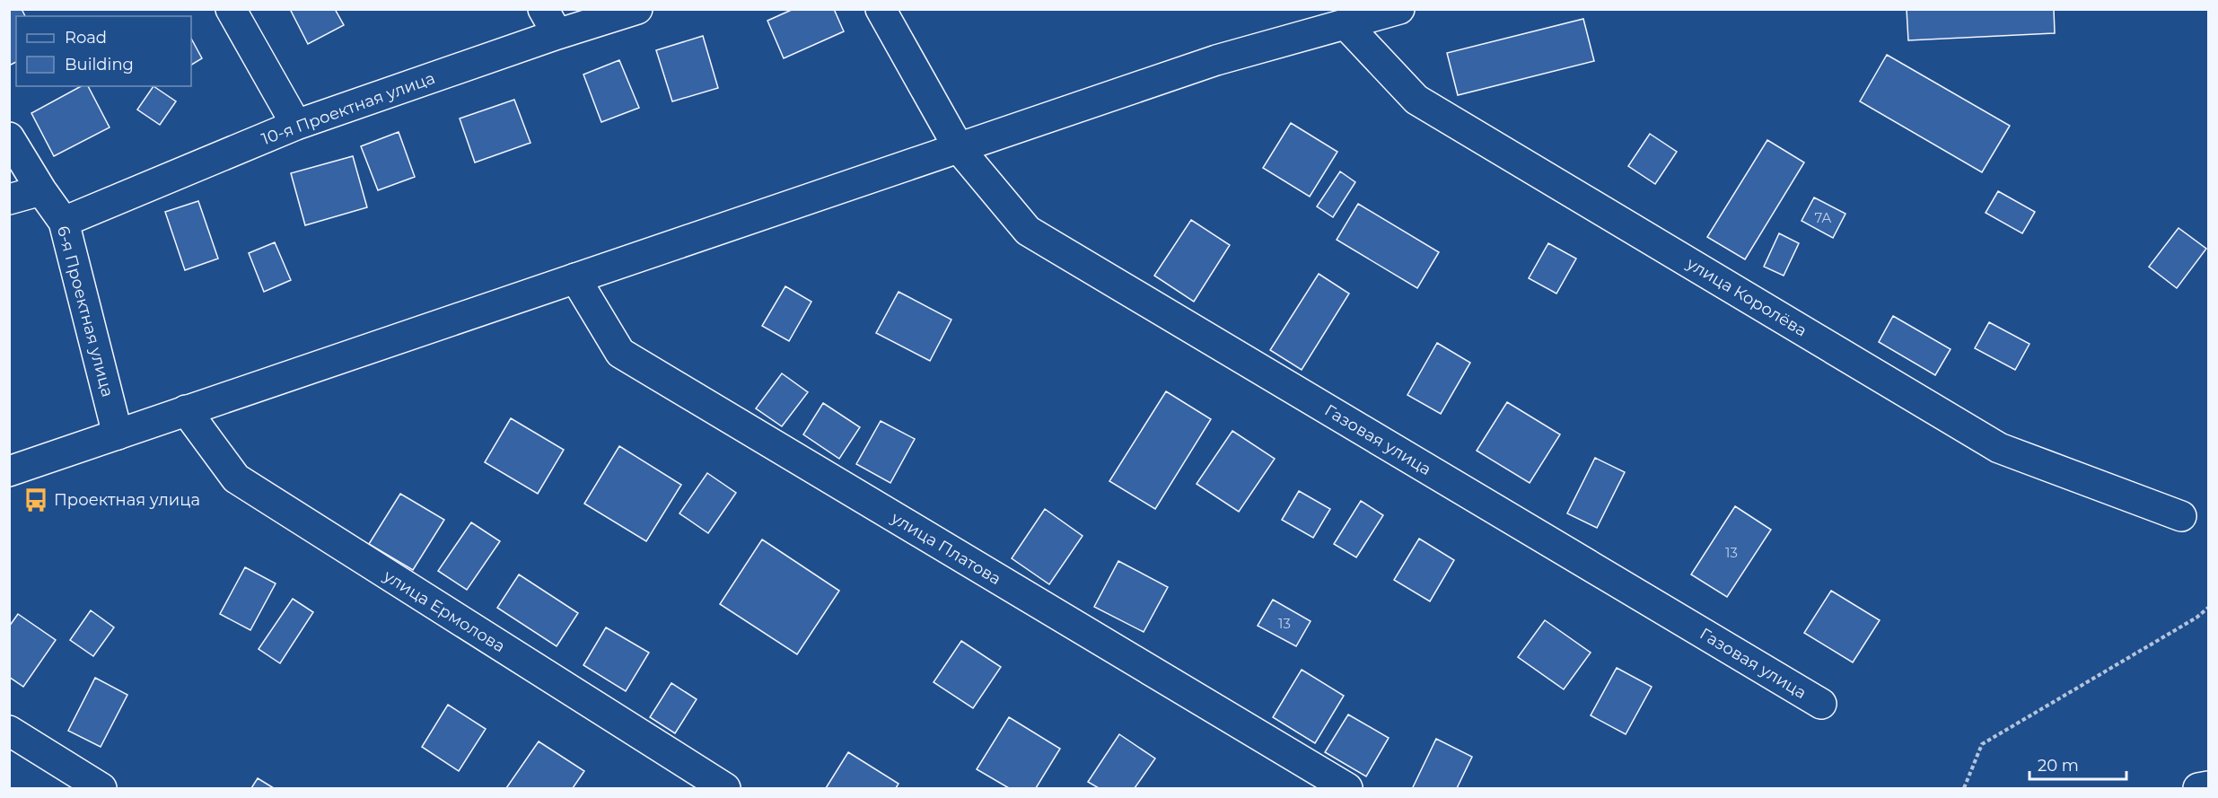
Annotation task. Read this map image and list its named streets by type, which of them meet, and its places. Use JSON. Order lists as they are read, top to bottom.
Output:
{
  "streets": {
    "street": [
      "10-я Проектная улица",
      "улица Королёва",
      "6-я Проектная улица",
      "Газовая улица",
      "улица Платова",
      "улица Ермолова"
    ]
  },
  "crossings": [
    ["10-я Проектная улица", "6-я Проектная улица"]
  ],
  "places": {
    "bus stop": ["Проектная улица"]
  },
  "house_numbers": ["7А", "13", "13"],
  "legend": ["Road", "Building"],
  "scale_bar": "20 m"
}
